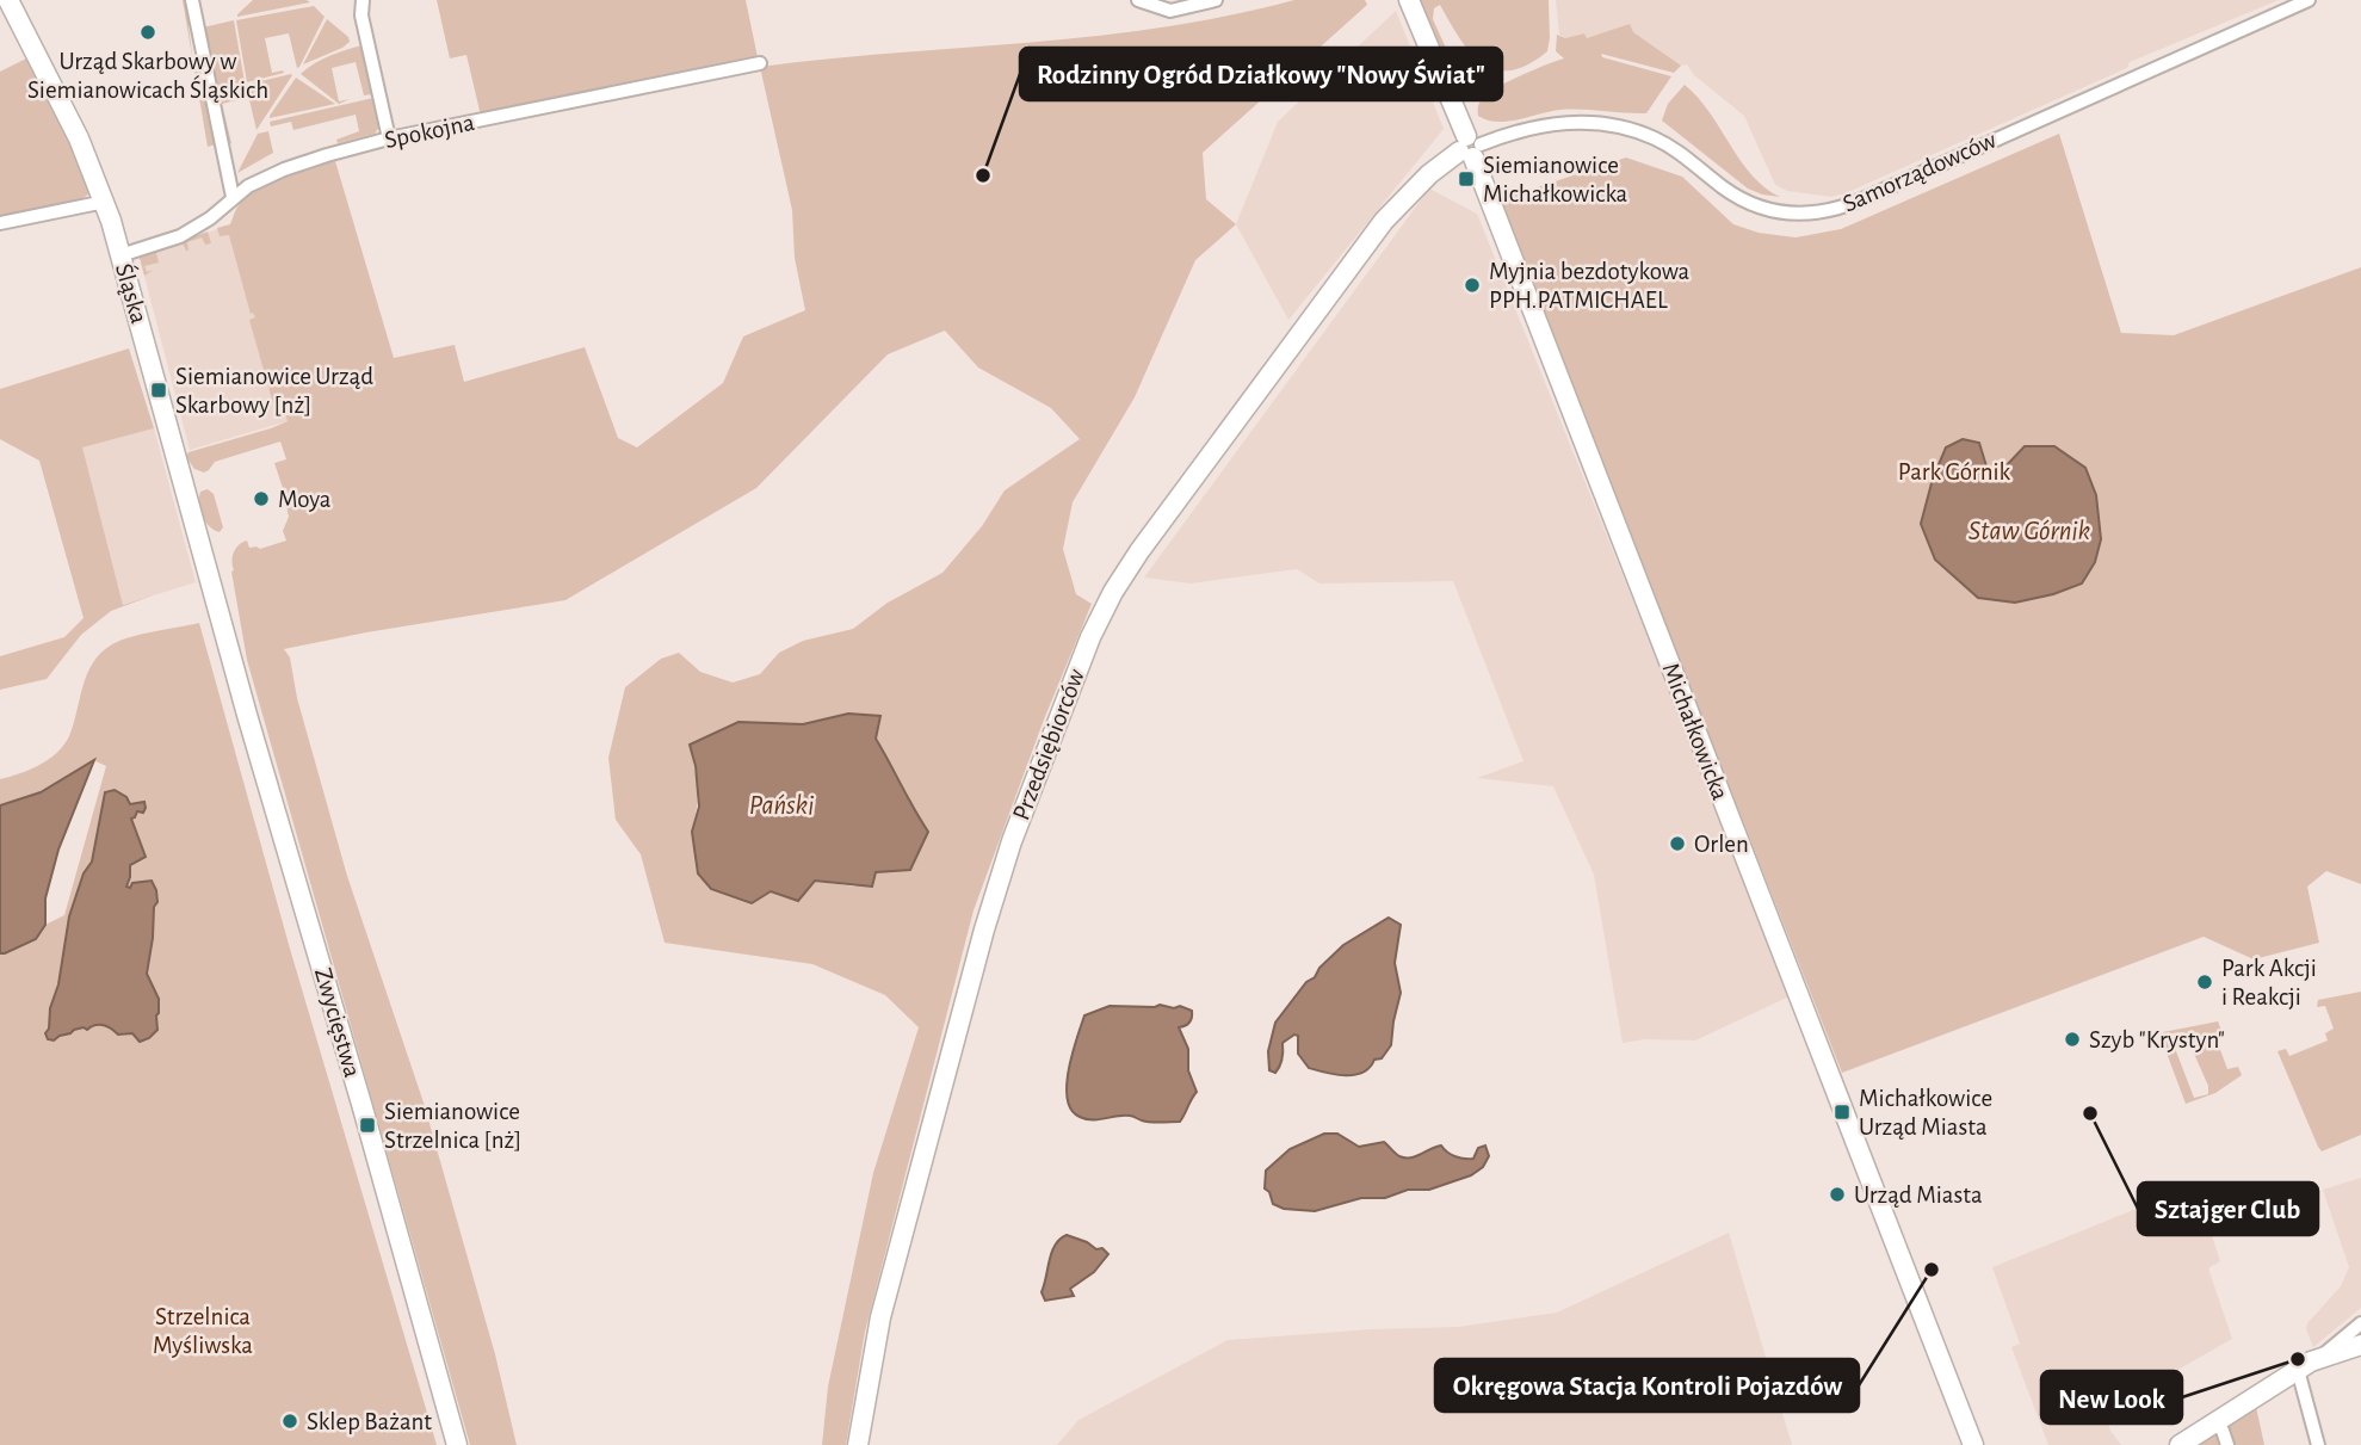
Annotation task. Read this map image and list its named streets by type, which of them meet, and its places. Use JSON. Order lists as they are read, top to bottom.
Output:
{
  "streets": {
    "street": [
      "Spokojna",
      "Samorządowców",
      "Śląska",
      "Michałkowicka",
      "Przedsiębiorców",
      "Zwycięstwa"
    ]
  },
  "crossings": [
    ["Spokojna", "Śląska"],
    ["Samorządowców", "Michałkowicka"],
    ["Samorządowców", "Przedsiębiorców"],
    ["Śląska", "Zwycięstwa"],
    ["Michałkowicka", "Przedsiębiorców"]
  ],
  "water": ["Staw Górnik", "Pański"],
  "parks": ["Park Górnik", "Strzelnica Myśliwska"],
  "places": {
    "other": [
      "Urząd Skarbowy w Siemianowicach Śląskich",
      "Rodzinny Ogród Działkowy \"Nowy Świat\"",
      "Myjnia bezdotykowa PPH.PATMICHAEL",
      "Moya",
      "Orlen",
      "Park Akcji i Reakcji",
      "Szyb \"Krystyn\"",
      "Sztajger Club",
      "Urząd Miasta",
      "Okręgowa Stacja Kontroli Pojazdów",
      "New Look",
      "Sklep Bażant"
    ],
    "transit": [
      "Siemianowice Michałkowicka",
      "Siemianowice Urząd Skarbowy [nż]",
      "Michałkowice Urząd Miasta",
      "Siemianowice Strzelnica [nż]"
    ]
  }
}
